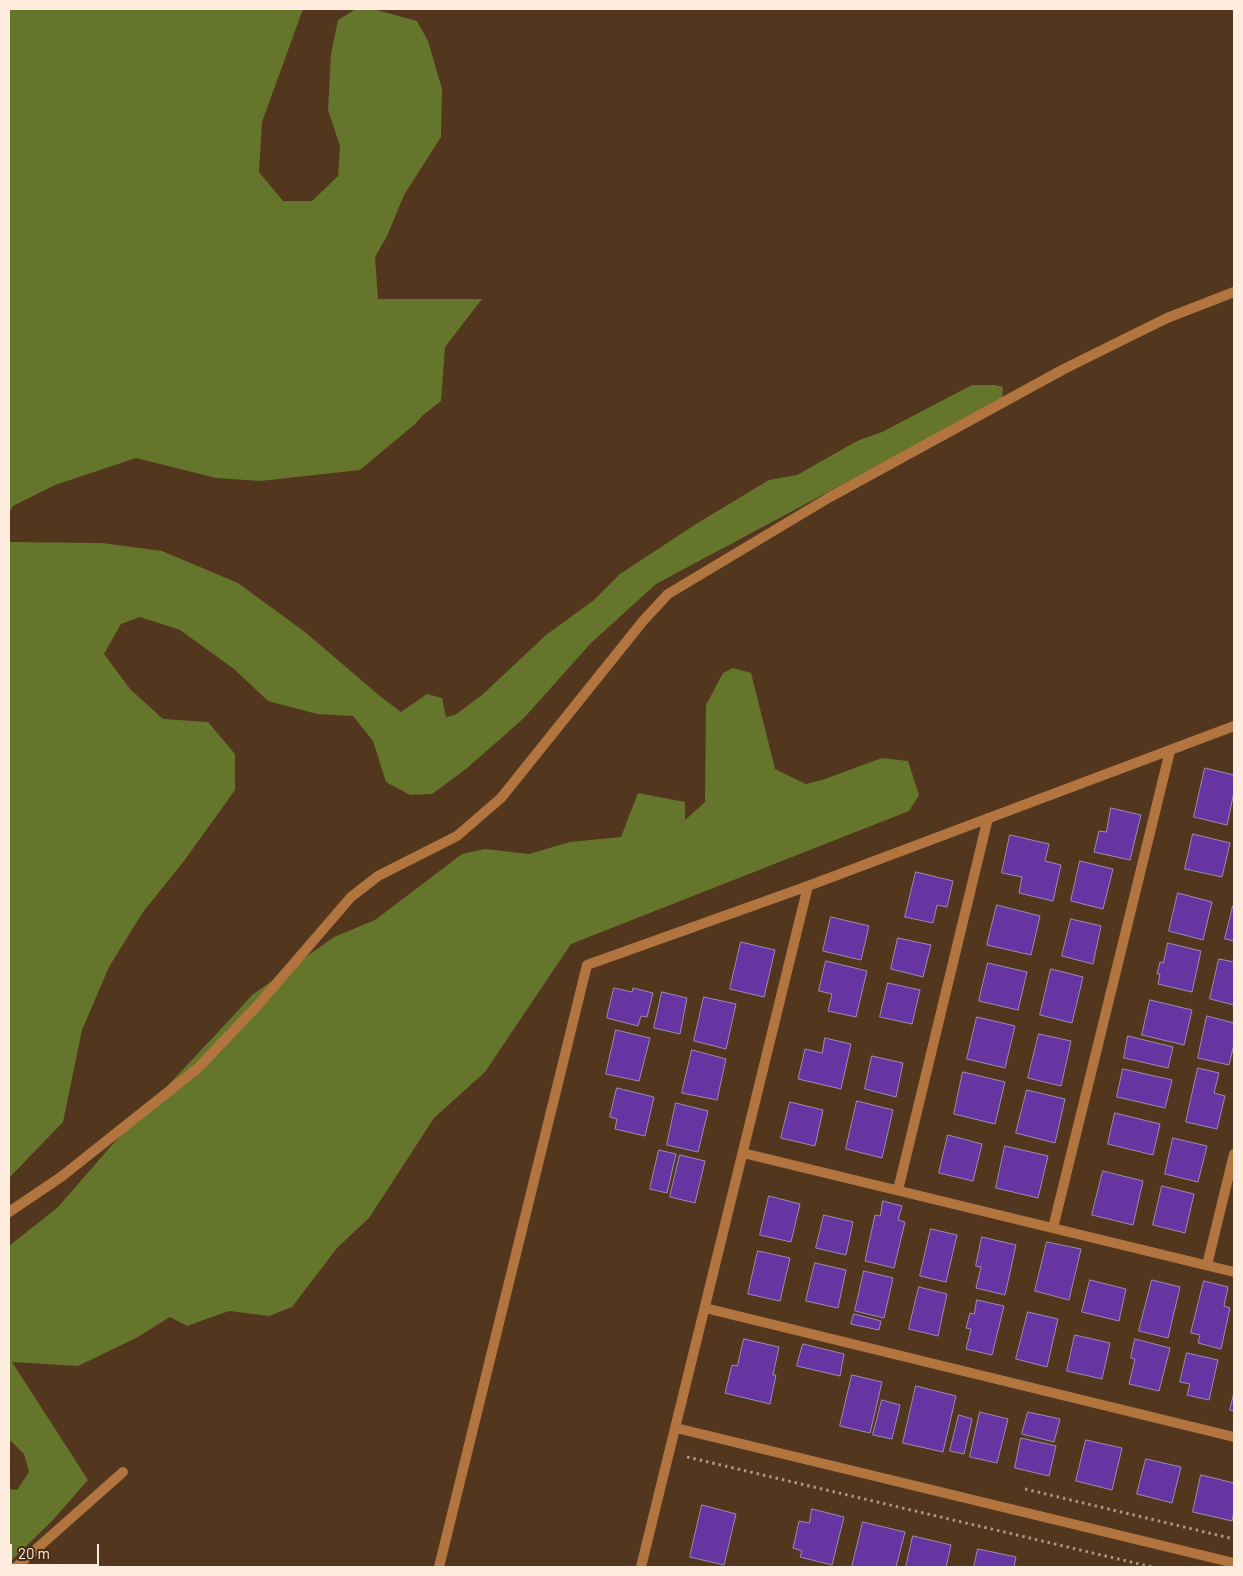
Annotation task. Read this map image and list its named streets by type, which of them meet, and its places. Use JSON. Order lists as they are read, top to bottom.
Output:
{
  "scale_bar": "20 m"
}
